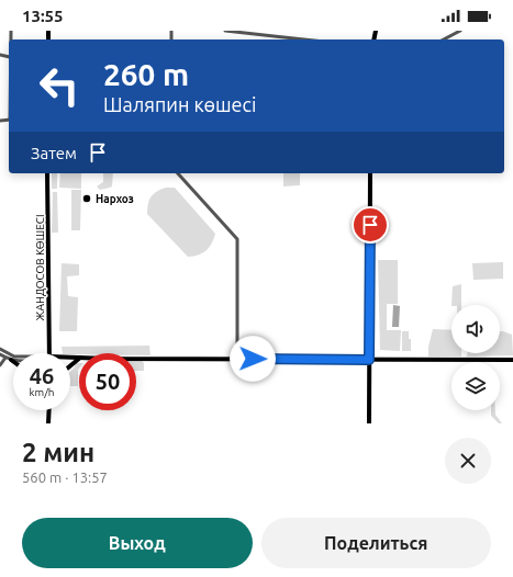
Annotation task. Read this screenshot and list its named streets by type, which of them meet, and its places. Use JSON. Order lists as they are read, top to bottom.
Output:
{
  "streets": {
    "main road": ["ЖАНДОСОВ КӨШЕСІ"]
  },
  "places": ["Нархоз"],
  "page": {
    "status": "13:55",
    "turn": ["260 m", "Шаляпин көшесі"],
    "then": "Затем",
    "speed": "46 km/h",
    "limit": "50",
    "heading": ["2 мин", "560 m · 13:57"],
    "buttons": ["Выход", "Поделиться"]
  }
}
